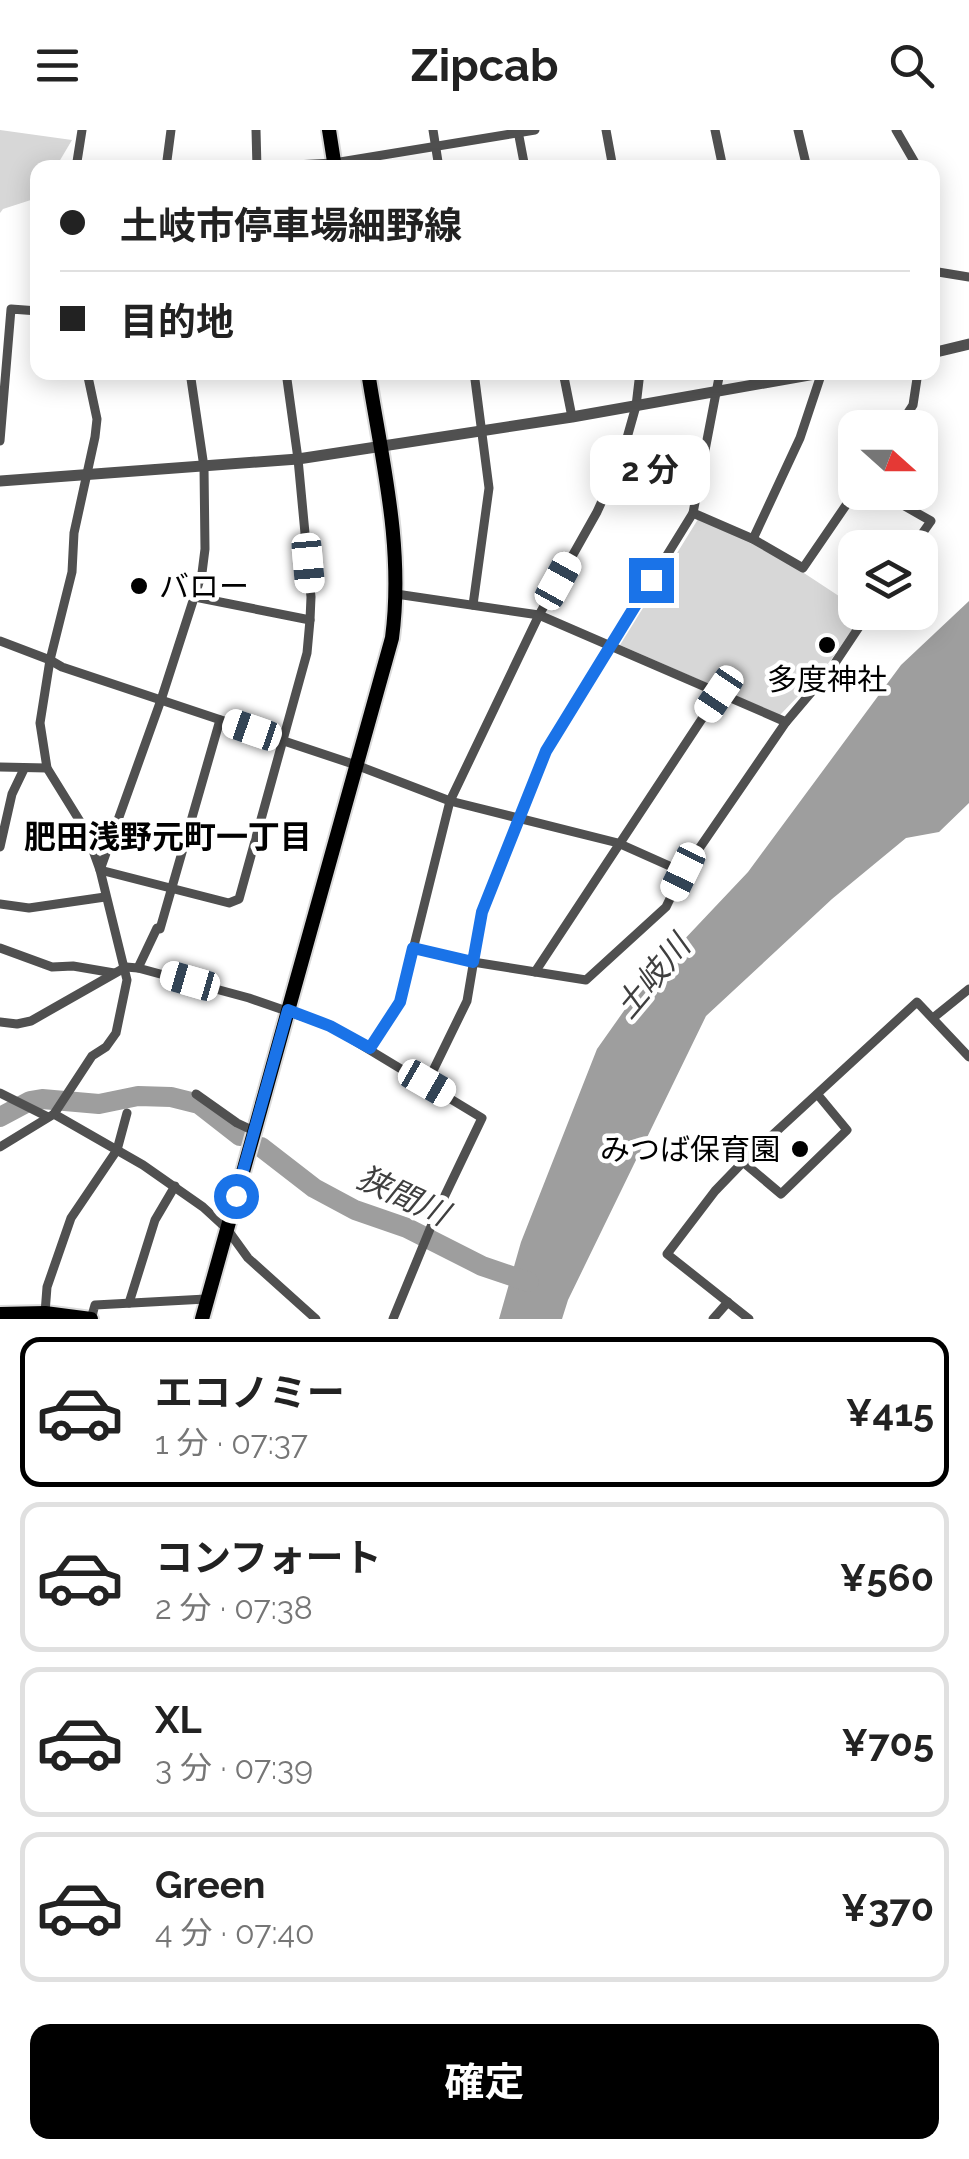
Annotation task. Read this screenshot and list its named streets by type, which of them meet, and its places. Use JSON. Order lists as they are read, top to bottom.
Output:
{
  "districts": ["肥田浅野元町一丁目"],
  "water": ["土岐川", "狭間川"],
  "places": ["バロー", "多度神社", "みつば保育園"],
  "north": "right",
  "page": {
    "header": "Zipcab",
    "banner": ["土岐市停車場細野線", "目的地"],
    "bubble": "2 分",
    "list": [
      {
        "name": "エコノミー",
        "note": "1 分 · 07:37",
        "value": "¥415"
      },
      {
        "name": "コンフォート",
        "note": "2 分 · 07:38",
        "value": "¥560"
      },
      {
        "name": "XL",
        "note": "3 分 · 07:39",
        "value": "¥705"
      },
      {
        "name": "Green",
        "note": "4 分 · 07:40",
        "value": "¥370"
      }
    ],
    "buttons": "確定"
  }
}
